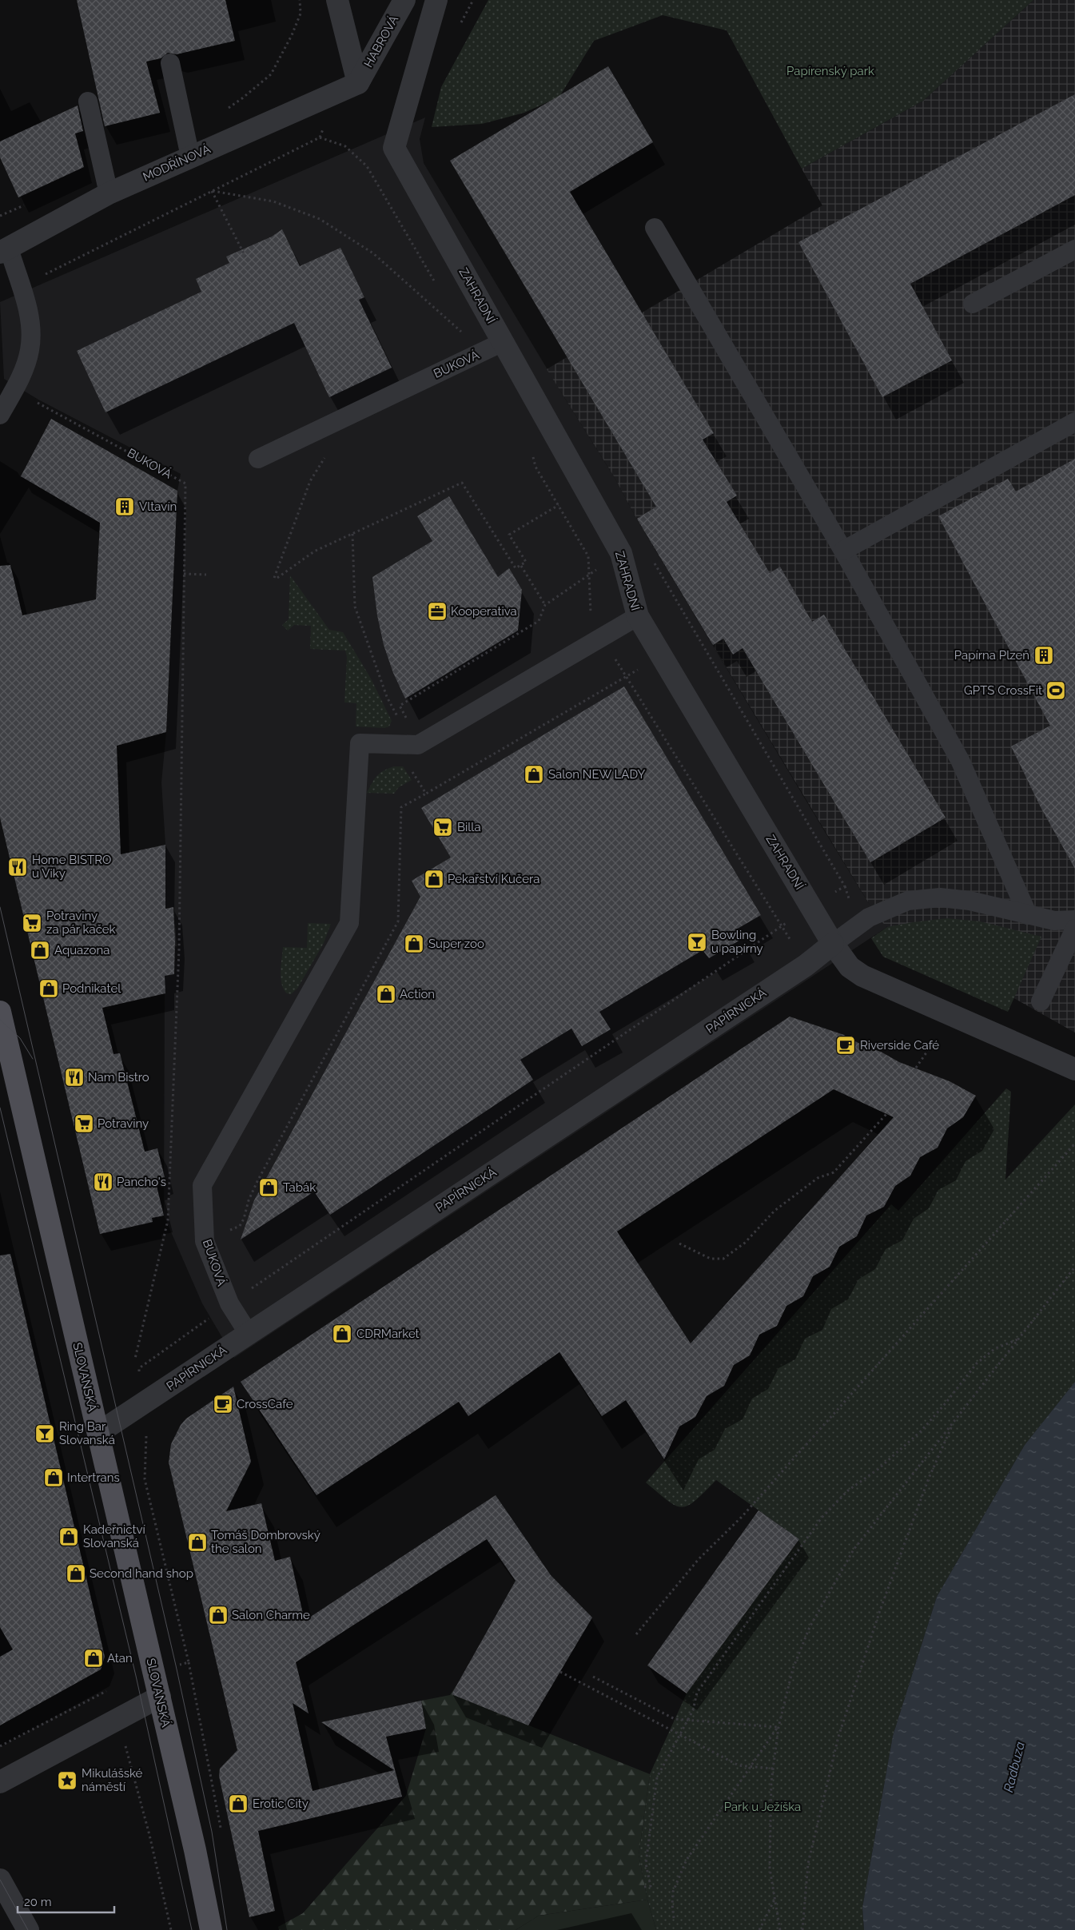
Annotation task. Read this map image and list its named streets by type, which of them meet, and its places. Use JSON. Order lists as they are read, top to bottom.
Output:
{
  "streets": {
    "main road": ["SLOVANSKÁ"],
    "street": [
      "HABROVÁ",
      "MODŘÍNOVÁ",
      "ZAHRADNÍ",
      "PAPÍRNICKÁ"
    ],
    "lane": ["BUKOVÁ"]
  },
  "crossings": [
    ["HABROVÁ", "MODŘÍNOVÁ"],
    ["ZAHRADNÍ", "BUKOVÁ"],
    ["ZAHRADNÍ", "PAPÍRNICKÁ"],
    ["BUKOVÁ", "PAPÍRNICKÁ"],
    ["PAPÍRNICKÁ", "SLOVANSKÁ"]
  ],
  "water": ["Radbuza"],
  "parks": ["Papírenský park", "Park u Ježíška"],
  "places": {
    "building": ["Vltavín", "Papírna Plzeň"],
    "office": ["Kooperativa"],
    "sports": ["GPTS CrossFit"],
    "shop": [
      "Salon NEW LADY",
      "Pekařství Kučera",
      "Super zoo",
      "Aquazona",
      "Podnikatel",
      "Action",
      "Tabák",
      "CDRMarket",
      "Intertrans",
      "Kadeřnictví Slovanská",
      "Tomáš Dombrovský the salon",
      "Second hand shop",
      "Salon Charme",
      "Atan",
      "Erotic City"
    ],
    "supermarket": ["Billa", "Potraviny za pár kaček", "Potraviny"],
    "restaurant": ["Home BISTRO u Viky", "Nam Bistro", "Pancho's"],
    "bar": ["Bowling u papírny", "Ring Bar Slovanská"],
    "cafe": ["Riverside Café", "CrossCafe"],
    "place": ["Mikulášské náměstí"]
  },
  "scale_bar": "20 m"
}
